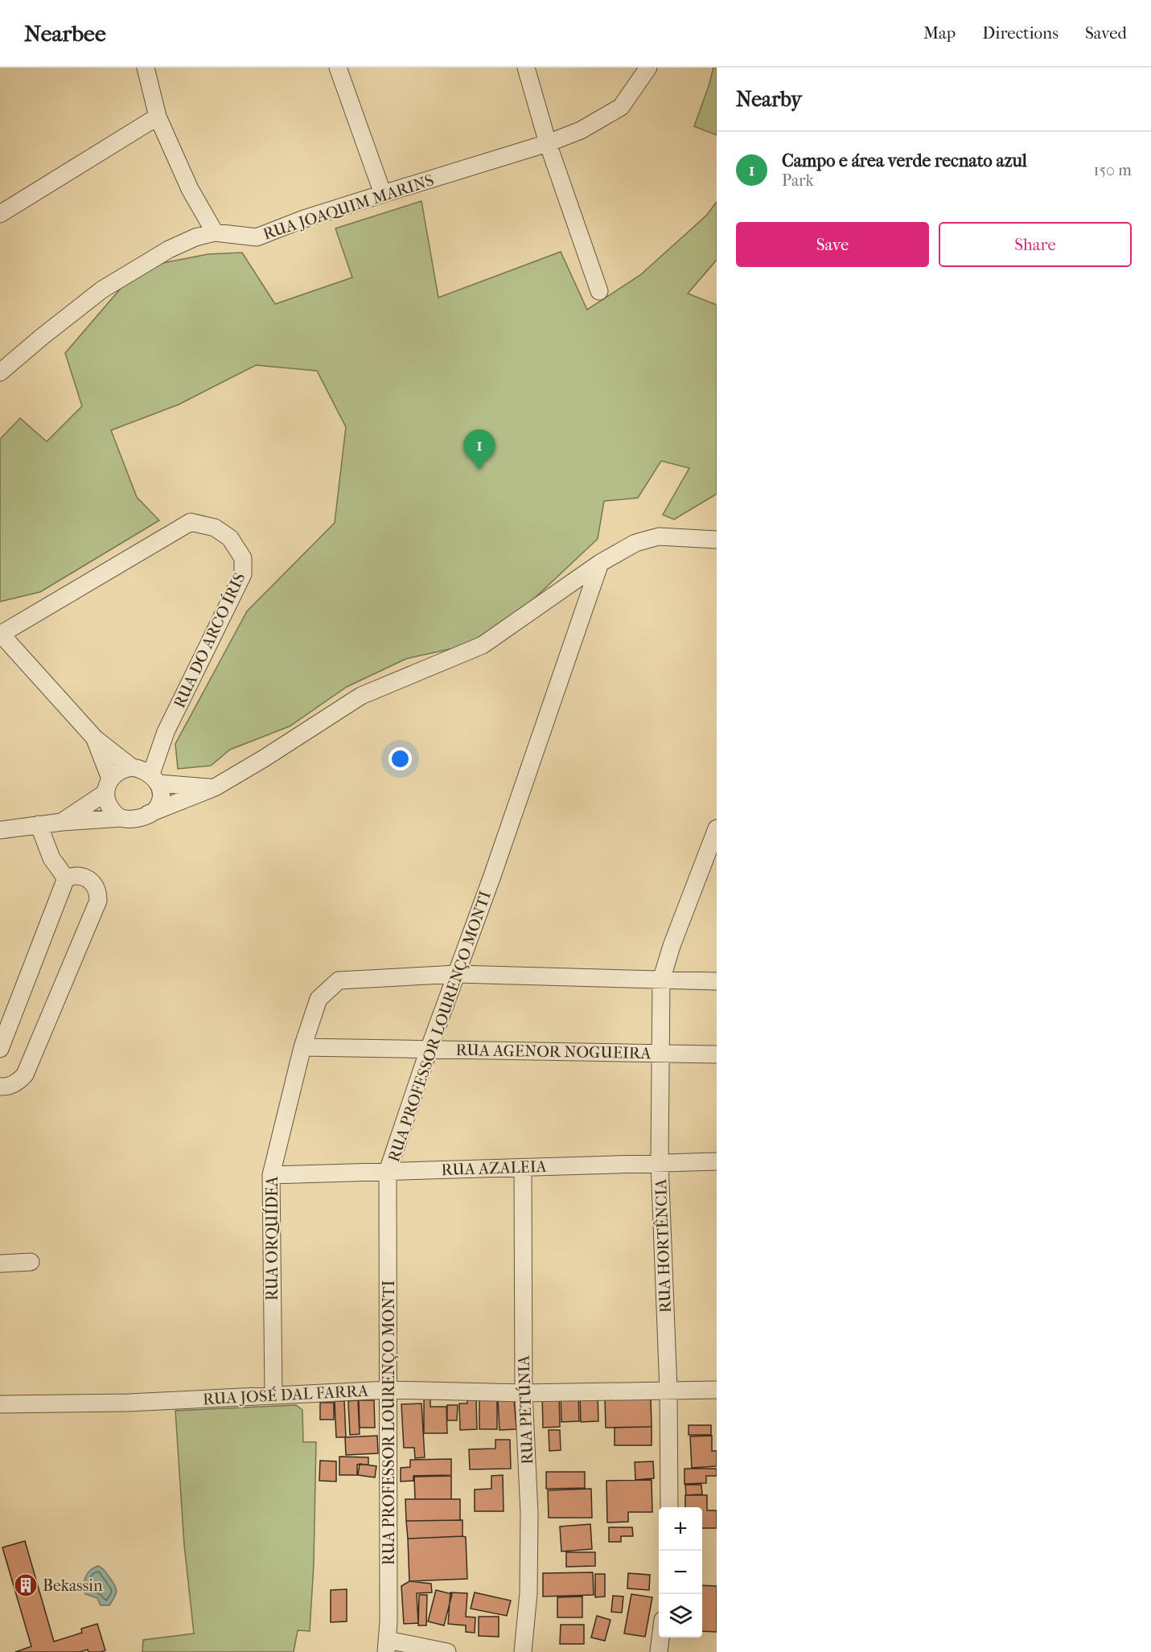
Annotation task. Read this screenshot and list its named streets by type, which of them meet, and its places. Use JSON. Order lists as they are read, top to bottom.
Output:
{
  "streets": {
    "street": [
      "RUA JOAQUIM MARINS",
      "RUA DO ARCO ÍRIS",
      "RUA PROFESSOR LOURENÇO MONTI",
      "RUA AGENOR NOGUEIRA",
      "RUA AZALEIA",
      "RUA ORQUÍDEA",
      "RUA HORTÊNCIA",
      "RUA JOSÉ DAL FARRA",
      "RUA PETÚNIA"
    ]
  },
  "crossings": [
    ["RUA PROFESSOR LOURENÇO MONTI", "RUA AGENOR NOGUEIRA"],
    ["RUA PROFESSOR LOURENÇO MONTI", "RUA AZALEIA"],
    ["RUA PROFESSOR LOURENÇO MONTI", "RUA ORQUÍDEA"],
    ["RUA PROFESSOR LOURENÇO MONTI", "RUA JOSÉ DAL FARRA"],
    ["RUA AGENOR NOGUEIRA", "RUA ORQUÍDEA"],
    ["RUA AGENOR NOGUEIRA", "RUA HORTÊNCIA"],
    ["RUA AZALEIA", "RUA ORQUÍDEA"],
    ["RUA AZALEIA", "RUA HORTÊNCIA"],
    ["RUA AZALEIA", "RUA PETÚNIA"],
    ["RUA ORQUÍDEA", "RUA JOSÉ DAL FARRA"],
    ["RUA HORTÊNCIA", "RUA JOSÉ DAL FARRA"],
    ["RUA JOSÉ DAL FARRA", "RUA PETÚNIA"]
  ],
  "places": {
    "building": ["Bekassin"]
  },
  "page": {
    "header": "Nearbee",
    "nav": ["Map", "Directions", "Saved"],
    "heading": "Nearby",
    "list": [
      {
        "mark": "1",
        "name": "Campo e área verde recnato azul",
        "note": "Park",
        "value": "150 m"
      }
    ],
    "buttons": ["Save", "Share"],
    "pins": "1",
    "map_buttons": ["+", "−"]
  }
}
